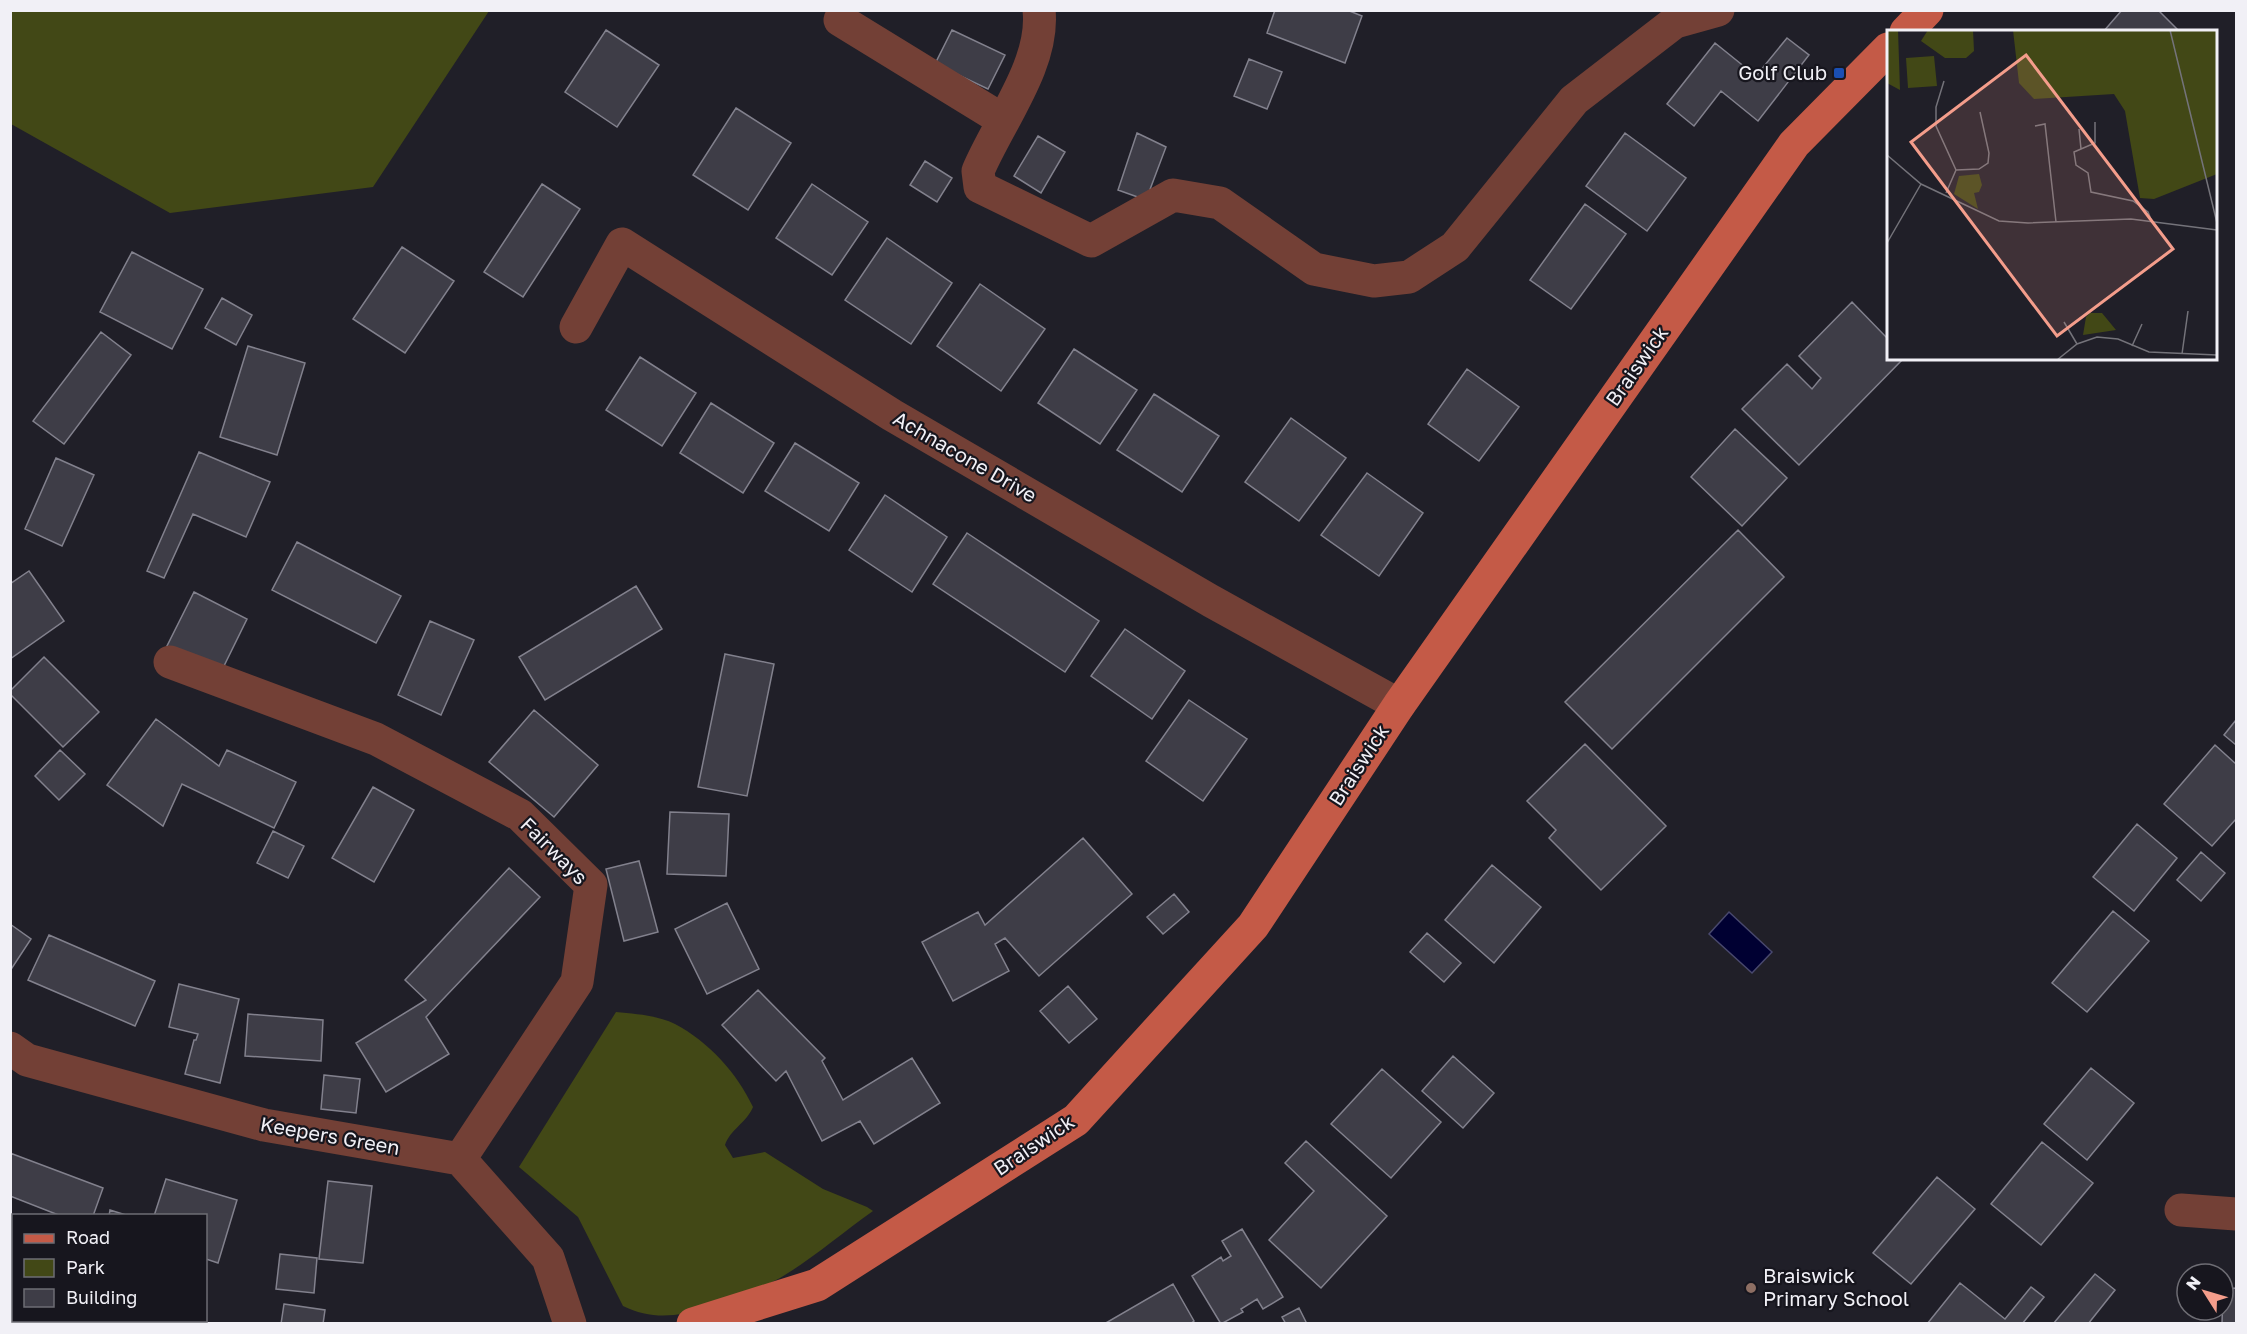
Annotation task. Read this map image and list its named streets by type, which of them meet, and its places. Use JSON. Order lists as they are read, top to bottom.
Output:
{
  "streets": {
    "main road": ["Braiswick"],
    "street": ["Achnacone Drive", "Fairways", "Keepers Green"]
  },
  "crossings": [
    ["Braiswick", "Achnacone Drive"],
    ["Fairways", "Keepers Green"]
  ],
  "places": {
    "transit": ["Golf Club"],
    "other": ["Braiswick Primary School"]
  },
  "legend": ["Road", "Park", "Building"],
  "north": "top left"
}
